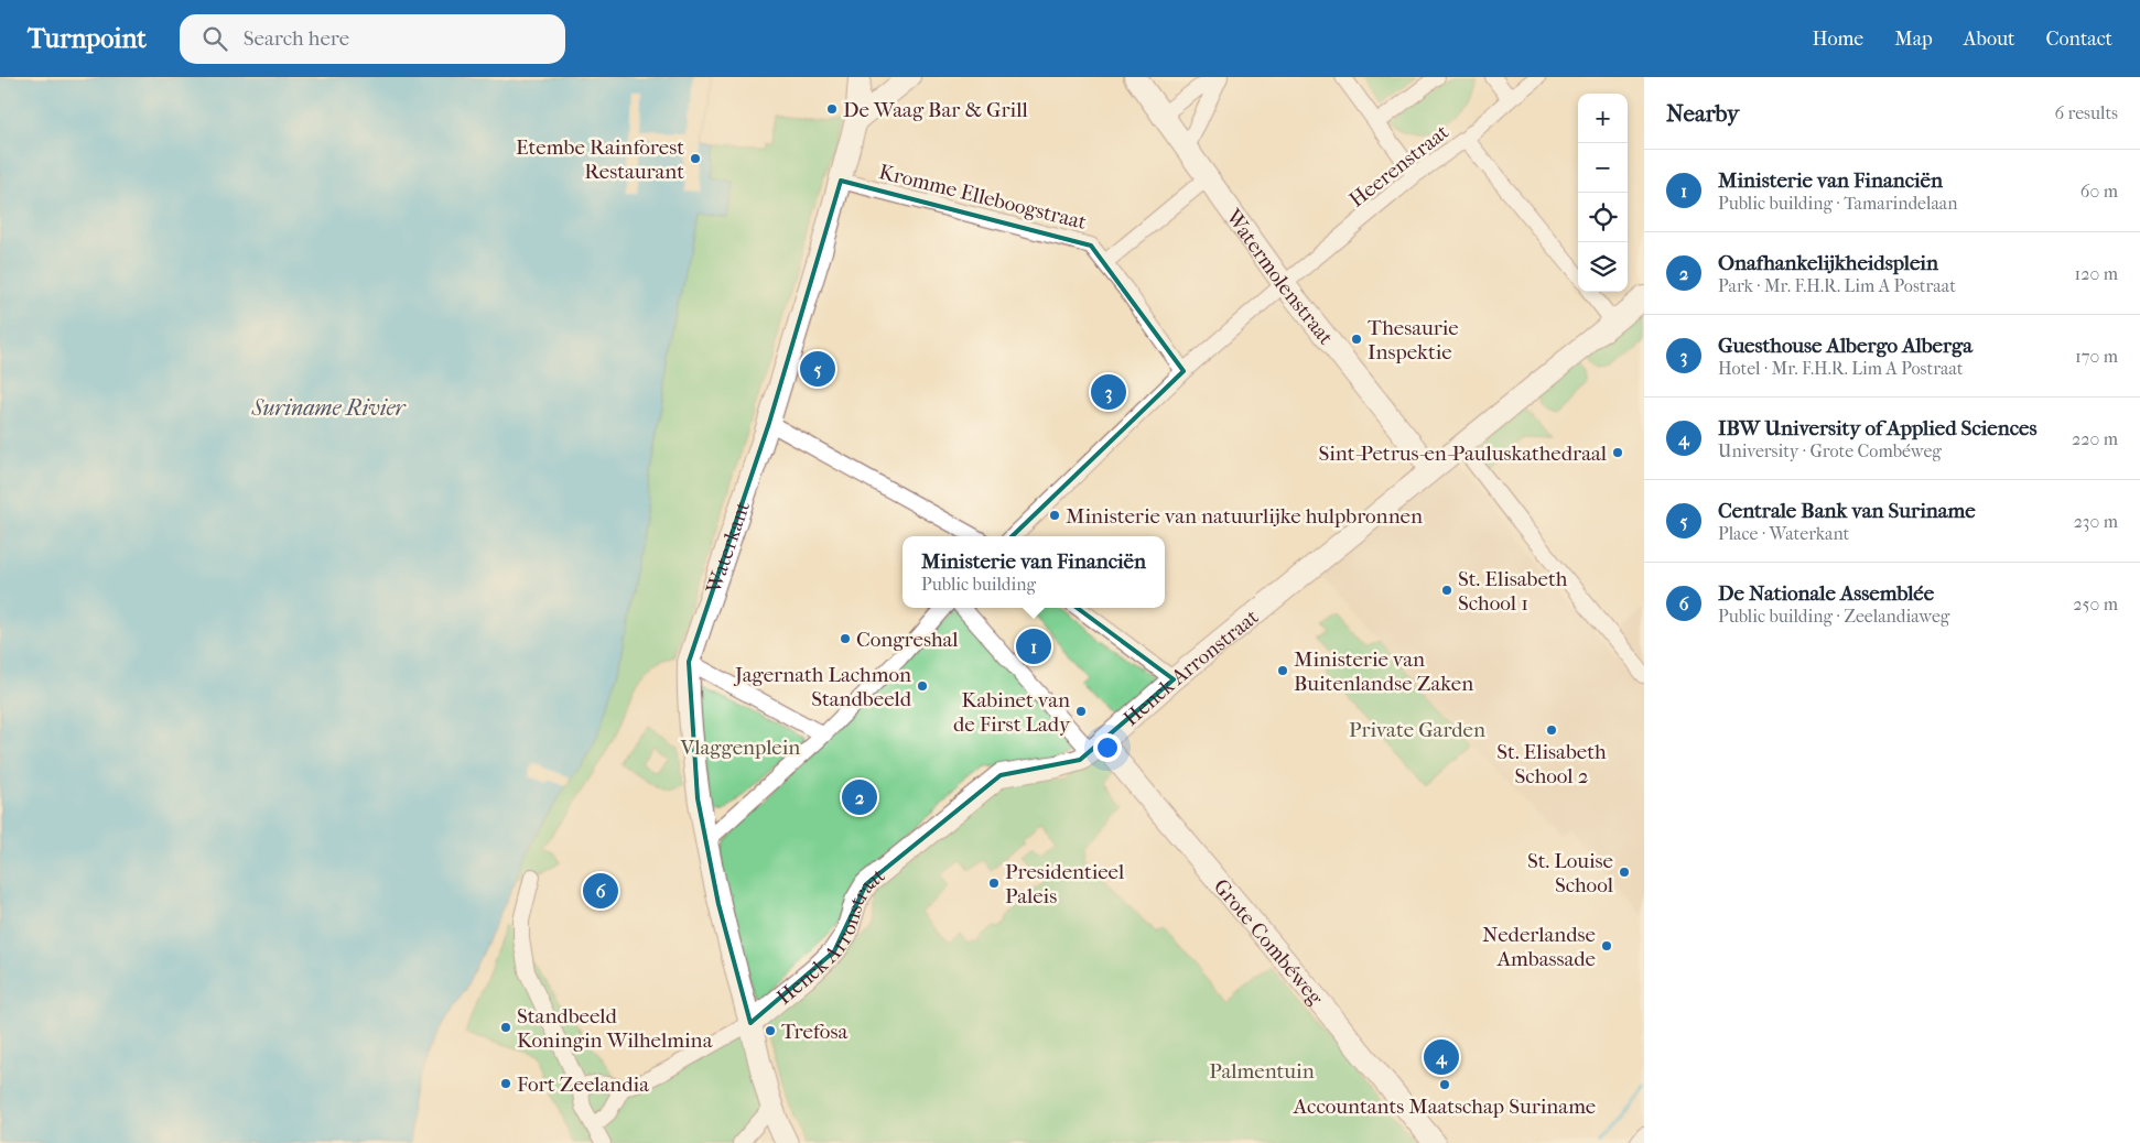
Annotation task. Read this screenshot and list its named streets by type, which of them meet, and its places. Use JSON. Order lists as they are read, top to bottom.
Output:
{
  "streets": {
    "main road": [
      "Watermolenstraat",
      "Waterkant",
      "Henck Arronstraat",
      "Grote Combéweg"
    ],
    "street": ["Heerenstraat", "Kromme Elleboogstraat"]
  },
  "crossings": [
    ["Heerenstraat", "Kromme Elleboogstraat"],
    ["Heerenstraat", "Watermolenstraat"],
    ["Kromme Elleboogstraat", "Waterkant"],
    ["Watermolenstraat", "Henck Arronstraat"],
    ["Waterkant", "Henck Arronstraat"],
    ["Henck Arronstraat", "Grote Combéweg"]
  ],
  "water": ["Suriname Rivier"],
  "parks": ["Private Garden", "Vlaggenplein", "Palmentuin"],
  "places": [
    "De Waag Bar & Grill",
    "Etembe Rainforest Restaurant",
    "Thesaurie Inspektie",
    "Sint-Petrus-en-Pauluskathedraal",
    "Ministerie van natuurlijke hulpbronnen",
    "St. Elisabeth School 1",
    "Congreshal",
    "Ministerie van Buitenlandse Zaken",
    "Jagernath Lachmon Standbeeld",
    "Kabinet van de First Lady",
    "St. Elisabeth School 2",
    "St. Louise School",
    "Presidentieel Paleis",
    "Nederlandse Ambassade",
    "Standbeeld Koningin Wilhelmina",
    "Trefosa",
    "Fort Zeelandia",
    "Accountants Maatschap Suriname"
  ],
  "page": {
    "header": "Turnpoint",
    "search": "Search here",
    "nav": [
      "Home",
      "Map",
      "About",
      "Contact"
    ],
    "heading": ["Nearby", "6 results"],
    "map_buttons": ["+", "−"],
    "list": [
      {
        "mark": "1",
        "name": "Ministerie van Financiën",
        "note": "Public building · Tamarindelaan",
        "value": "60 m"
      },
      {
        "mark": "2",
        "name": "Onafhankelijkheidsplein",
        "note": "Park · Mr. F.H.R. Lim A Postraat",
        "value": "120 m"
      },
      {
        "mark": "3",
        "name": "Guesthouse Albergo Alberga",
        "note": "Hotel · Mr. F.H.R. Lim A Postraat",
        "value": "170 m"
      },
      {
        "mark": "4",
        "name": "IBW University of Applied Sciences",
        "note": "University · Grote Combéweg",
        "value": "220 m"
      },
      {
        "mark": "5",
        "name": "Centrale Bank van Suriname",
        "note": "Place · Waterkant",
        "value": "230 m"
      },
      {
        "mark": "6",
        "name": "De Nationale Assemblée",
        "note": "Public building · Zeelandiaweg",
        "value": "250 m"
      }
    ],
    "pins": [
      "5",
      "3",
      "1",
      "2",
      "6",
      "4"
    ],
    "popup": ["Ministerie van Financiën", "Public building"]
  }
}
